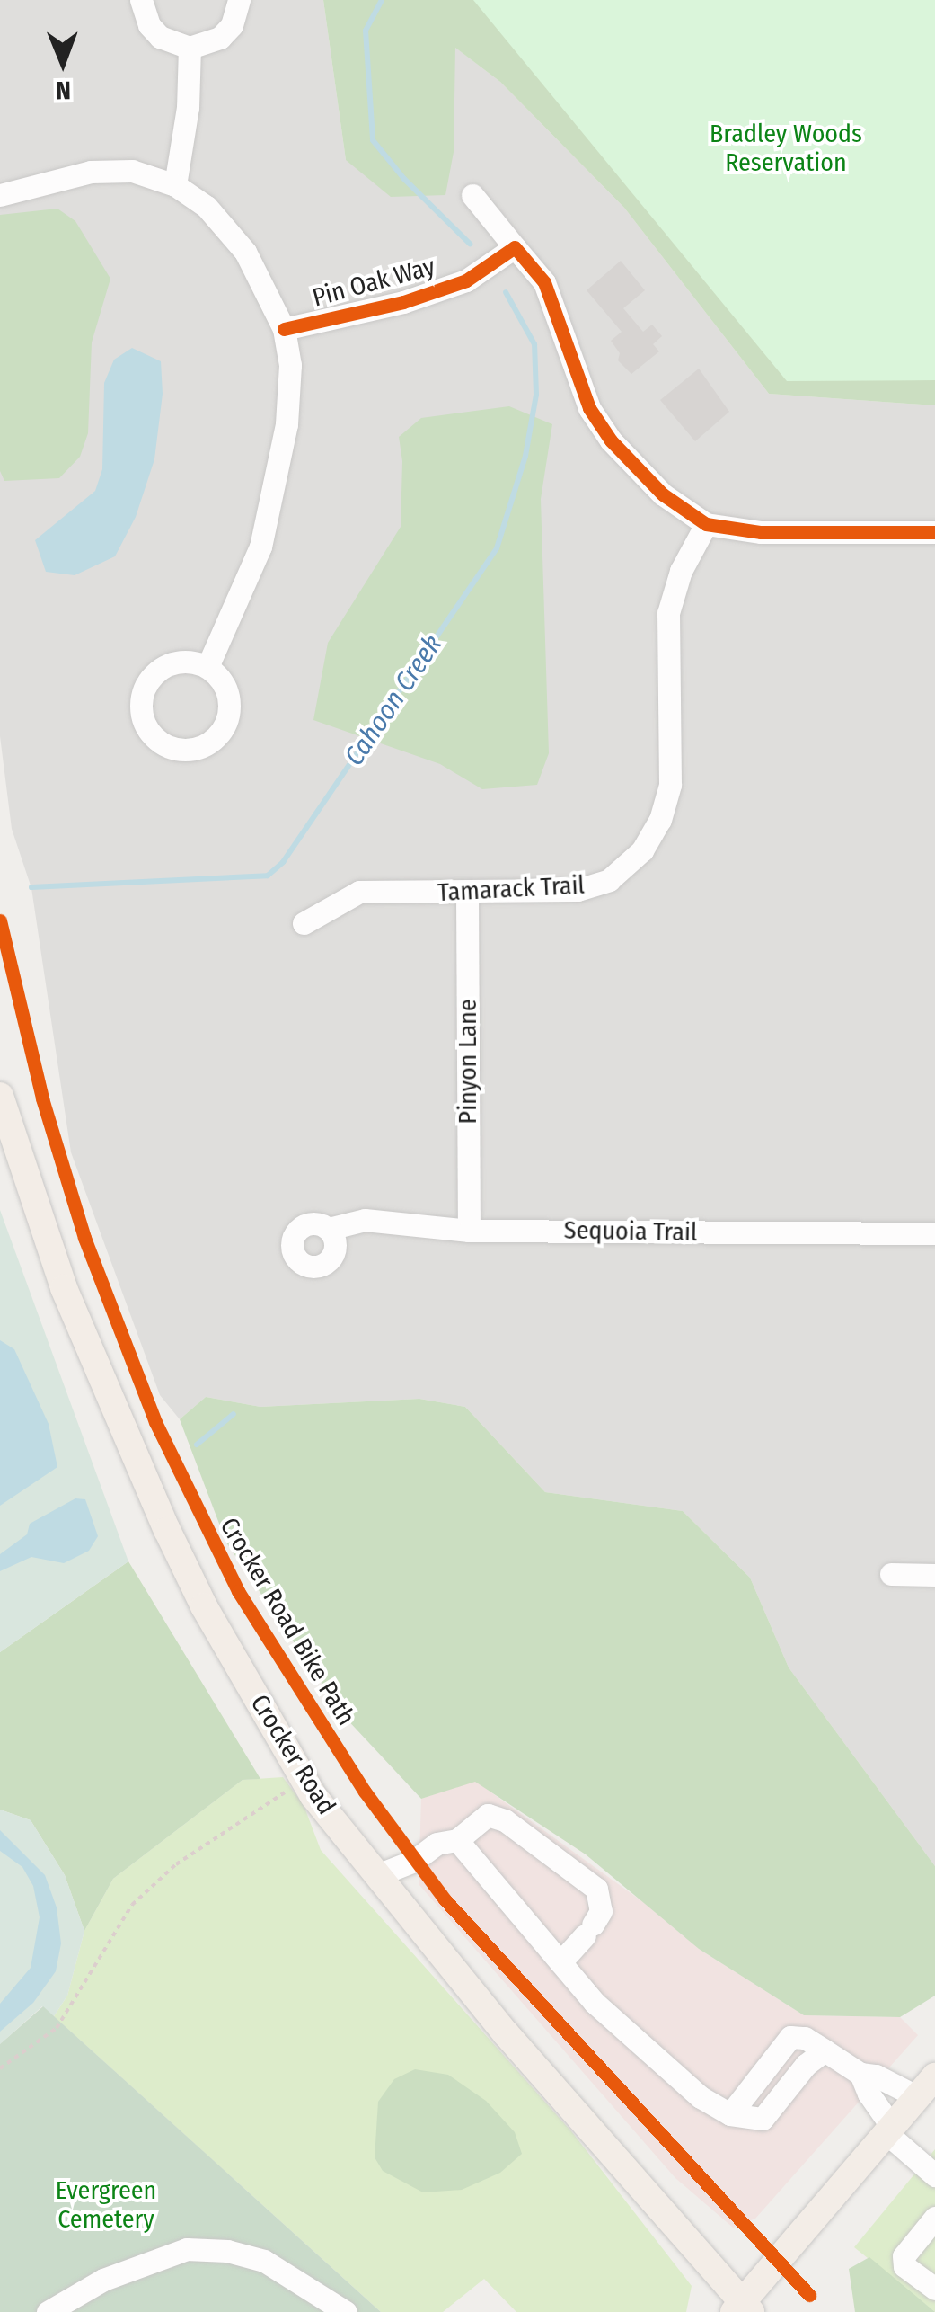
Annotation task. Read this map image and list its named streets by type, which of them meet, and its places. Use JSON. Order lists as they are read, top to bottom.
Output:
{
  "streets": {
    "main road": ["Crocker Road"],
    "street": [
      "Pin Oak Way",
      "Tamarack Trail",
      "Pinyon Lane",
      "Sequoia Trail"
    ],
    "cycle path": ["Crocker Road Bike Path"]
  },
  "crossings": [
    ["Tamarack Trail", "Pinyon Lane"],
    ["Pinyon Lane", "Sequoia Trail"]
  ],
  "water": ["Cahoon Creek"],
  "parks": ["Bradley Woods Reservation", "Evergreen Cemetery"],
  "north": "bottom"
}
